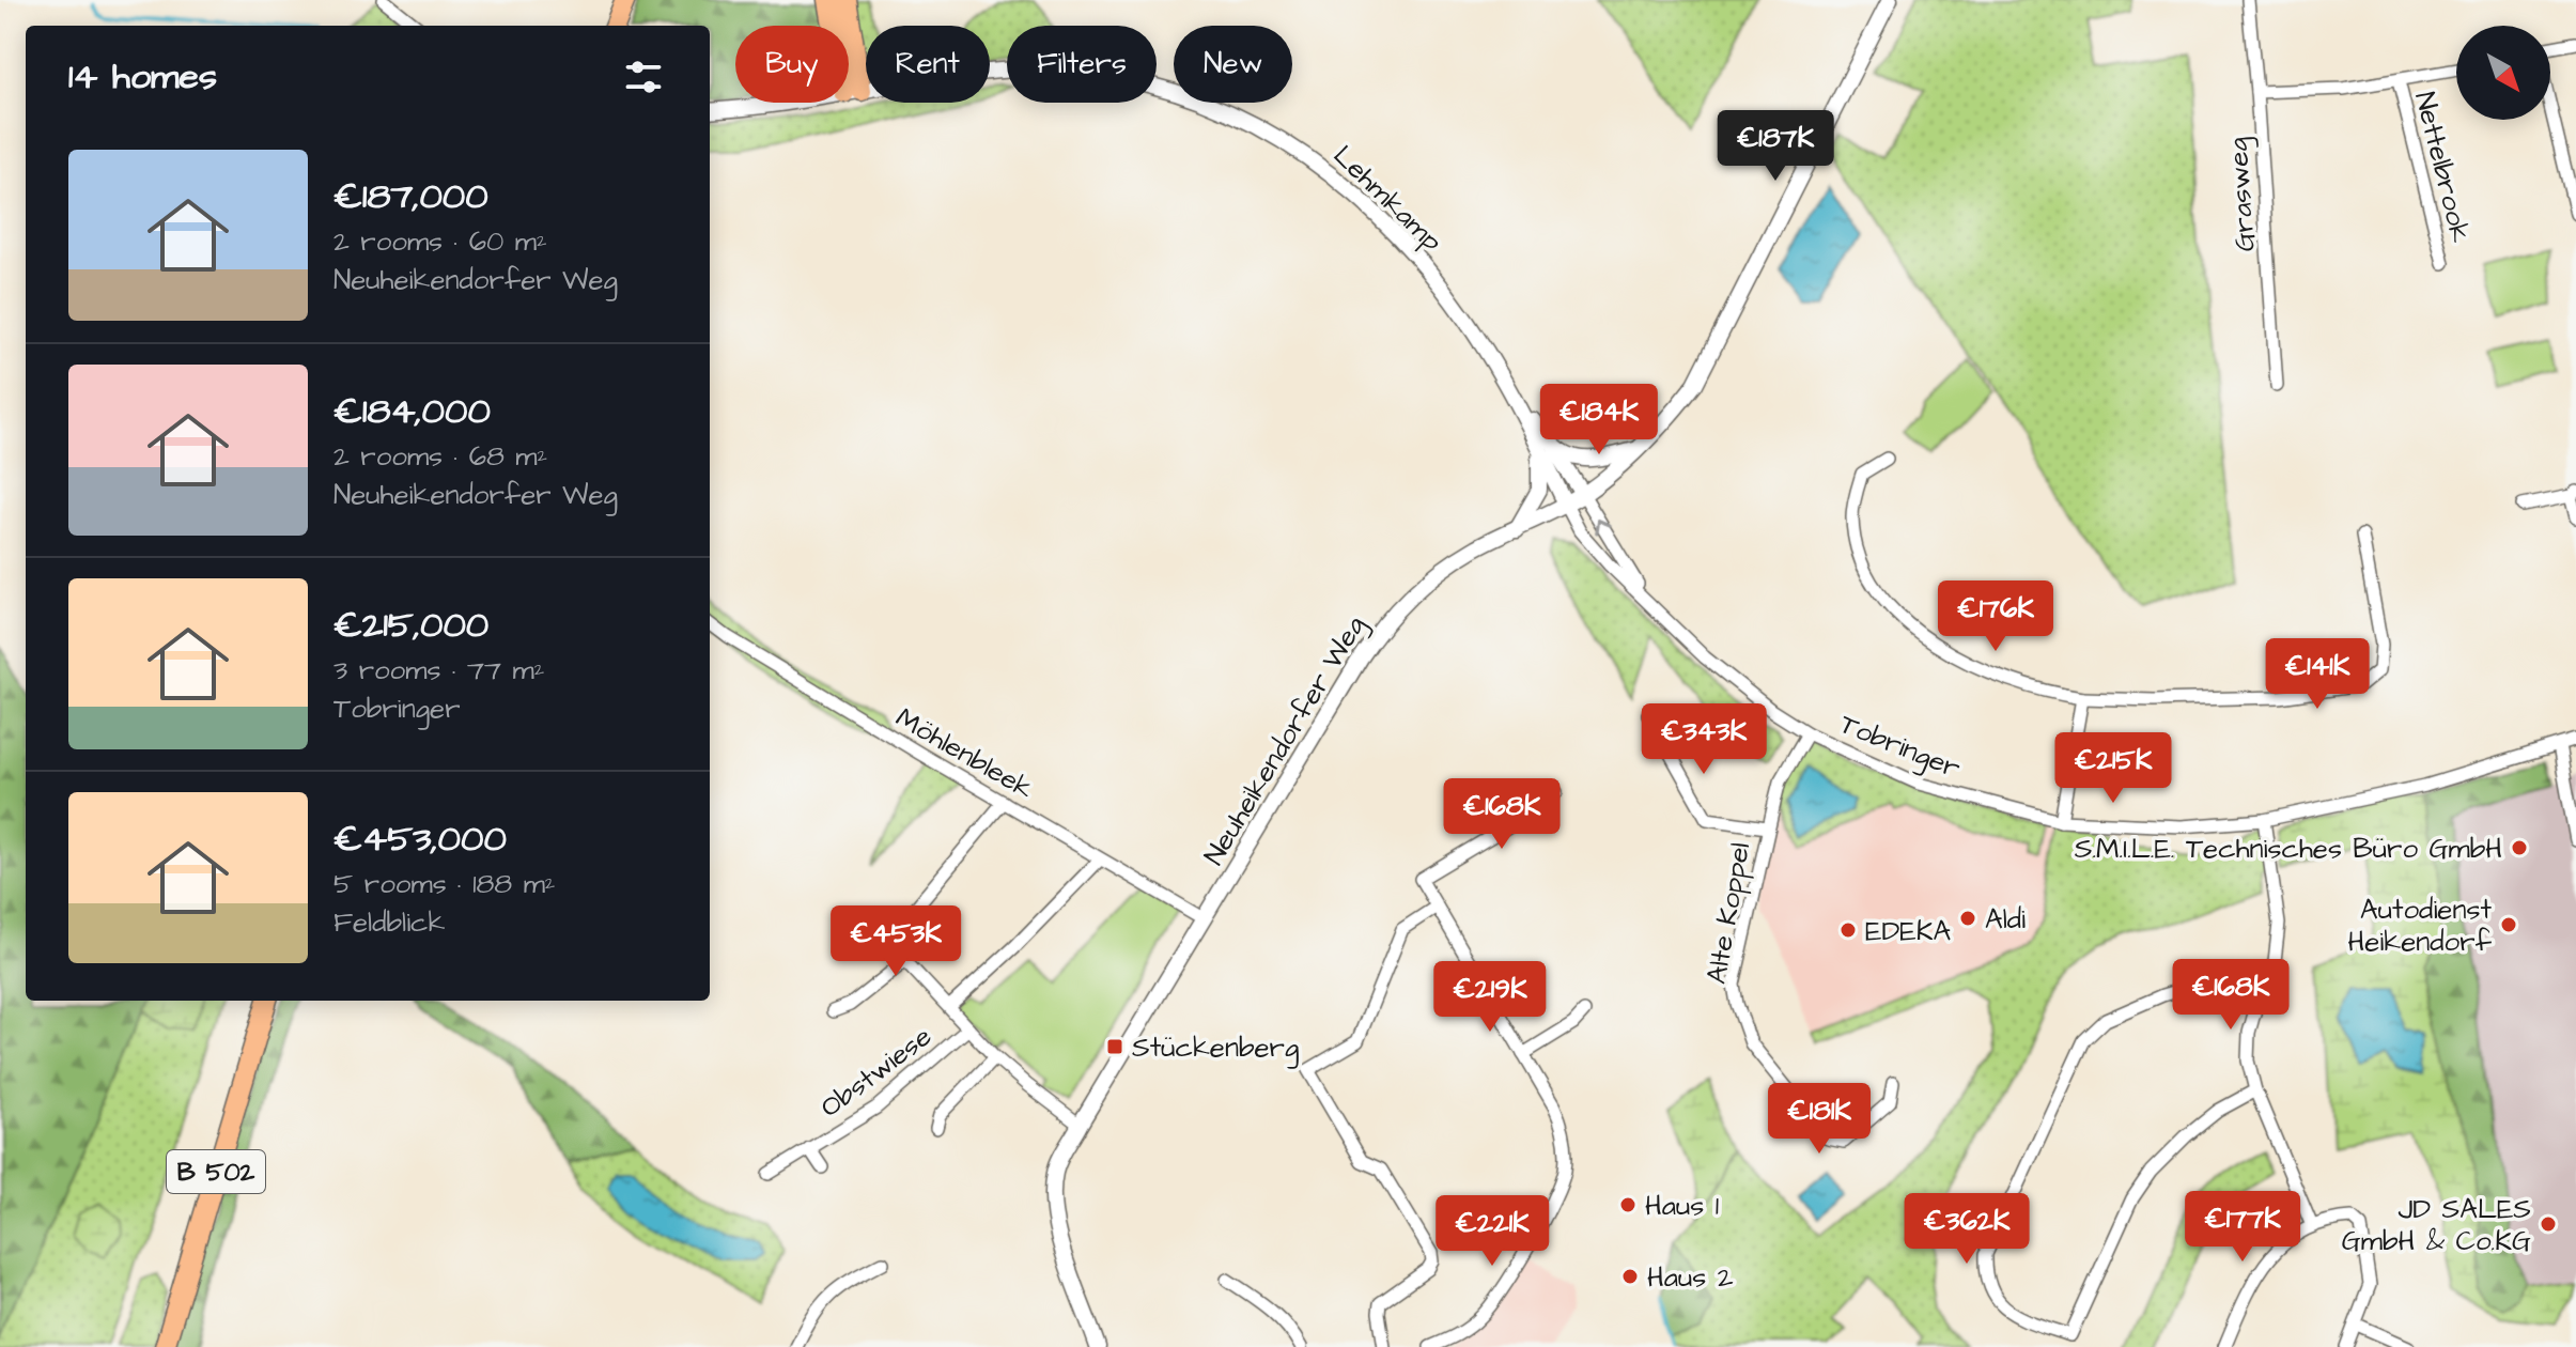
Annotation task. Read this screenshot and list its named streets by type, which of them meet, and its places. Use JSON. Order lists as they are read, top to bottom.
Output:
{
  "streets": {
    "highway": ["B 502"],
    "street": [
      "Nettelbrook",
      "Grasweg",
      "Lehmkamp",
      "Neuheikendorfer Weg",
      "Tobringer",
      "Möhlenbleek",
      "Alte Koppel",
      "Obstwiese"
    ]
  },
  "crossings": [
    ["Neuheikendorfer Weg", "Tobringer"],
    ["Neuheikendorfer Weg", "Möhlenbleek"],
    ["Tobringer", "Alte Koppel"]
  ],
  "places": {
    "other": [
      "S.M.I.L.E. Technisches Büro GmbH",
      "Aldi",
      "Autodienst Heikendorf",
      "EDEKA",
      "Haus 1",
      "JD SALES GmbH & Co.KG",
      "Haus 2"
    ],
    "transit": ["Stückenberg"]
  },
  "north": "bottom right",
  "page": {
    "chip": [
      "Buy",
      "Rent",
      "Filters",
      "New"
    ],
    "heading": "14 homes",
    "price": [
      "€187K",
      "€184K",
      "€176K",
      "€141K",
      "€343K",
      "€215K",
      "€168K",
      "€453K",
      "€168K",
      "€219K",
      "€181K",
      "€177K",
      "€362K",
      "€221K"
    ],
    "list": [
      {
        "name": "€187,000",
        "note": "2 rooms · 60 m² · Neuheikendorfer Weg"
      },
      {
        "name": "€184,000",
        "note": "2 rooms · 68 m² · Neuheikendorfer Weg"
      },
      {
        "name": "€215,000",
        "note": "3 rooms · 77 m² · Tobringer"
      },
      {
        "name": "€453,000",
        "note": "5 rooms · 188 m² · Feldblick"
      }
    ]
  }
}
